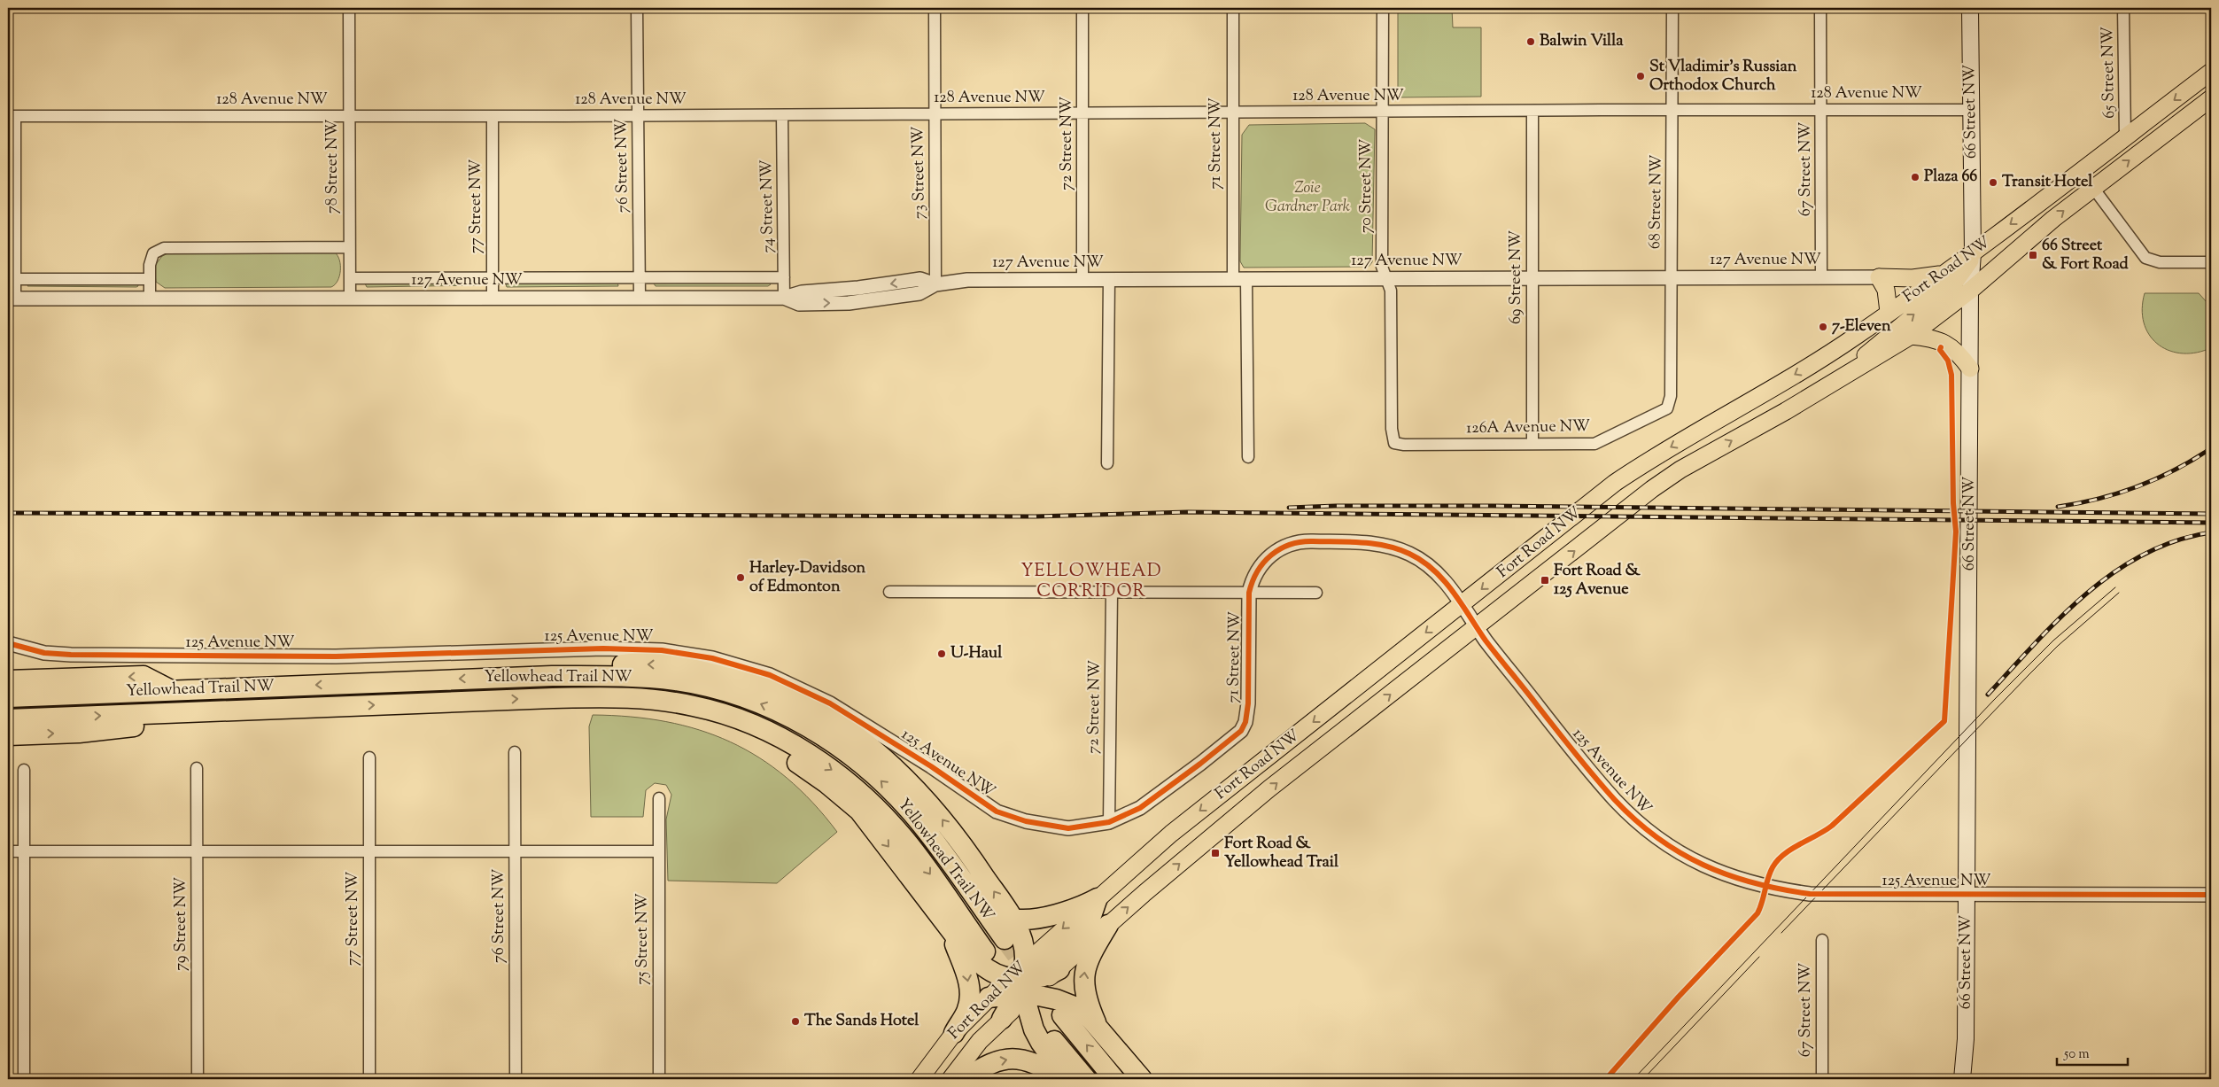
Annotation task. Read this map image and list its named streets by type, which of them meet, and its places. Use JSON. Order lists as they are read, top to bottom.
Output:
{
  "streets": {
    "highway": ["Yellowhead Trail NW"],
    "main road": ["66 Street NW", "Fort Road NW"],
    "street": [
      "65 Street NW",
      "128 Avenue NW",
      "72 Street NW",
      "71 Street NW",
      "76 Street NW",
      "78 Street NW",
      "67 Street NW",
      "73 Street NW",
      "70 Street NW",
      "68 Street NW",
      "77 Street NW",
      "74 Street NW",
      "127 Avenue NW",
      "69 Street NW",
      "126A Avenue NW",
      "125 Avenue NW",
      "79 Street NW",
      "75 Street NW"
    ]
  },
  "crossings": [
    ["65 Street NW", "Fort Road NW"],
    ["128 Avenue NW", "66 Street NW"],
    ["128 Avenue NW", "72 Street NW"],
    ["128 Avenue NW", "71 Street NW"],
    ["128 Avenue NW", "76 Street NW"],
    ["128 Avenue NW", "78 Street NW"],
    ["128 Avenue NW", "67 Street NW"],
    ["128 Avenue NW", "73 Street NW"],
    ["128 Avenue NW", "70 Street NW"],
    ["128 Avenue NW", "68 Street NW"],
    ["128 Avenue NW", "77 Street NW"],
    ["128 Avenue NW", "74 Street NW"],
    ["128 Avenue NW", "69 Street NW"],
    ["66 Street NW", "Fort Road NW"],
    ["66 Street NW", "125 Avenue NW"],
    ["72 Street NW", "127 Avenue NW"],
    ["72 Street NW", "125 Avenue NW"],
    ["71 Street NW", "127 Avenue NW"],
    ["71 Street NW", "125 Avenue NW"],
    ["76 Street NW", "127 Avenue NW"],
    ["78 Street NW", "127 Avenue NW"],
    ["67 Street NW", "127 Avenue NW"],
    ["73 Street NW", "127 Avenue NW"],
    ["70 Street NW", "127 Avenue NW"],
    ["70 Street NW", "126A Avenue NW"],
    ["68 Street NW", "127 Avenue NW"],
    ["68 Street NW", "126A Avenue NW"],
    ["77 Street NW", "127 Avenue NW"],
    ["74 Street NW", "127 Avenue NW"],
    ["127 Avenue NW", "69 Street NW"],
    ["Fort Road NW", "125 Avenue NW"],
    ["69 Street NW", "126A Avenue NW"]
  ],
  "districts": ["YELLOWHEAD CORRIDOR"],
  "parks": ["Zoie Gardner Park"],
  "places": {
    "other": [
      "Balwin Villa",
      "St Vladimir's Russian Orthodox Church",
      "Plaza 66",
      "Transit Hotel",
      "7-Eleven",
      "Harley-Davidson of Edmonton",
      "U-Haul",
      "The Sands Hotel"
    ],
    "transit": ["66 Street & Fort Road", "Fort Road & 125 Avenue", "Fort Road & Yellowhead Trail"]
  },
  "scale_bar": "50 m"
}
